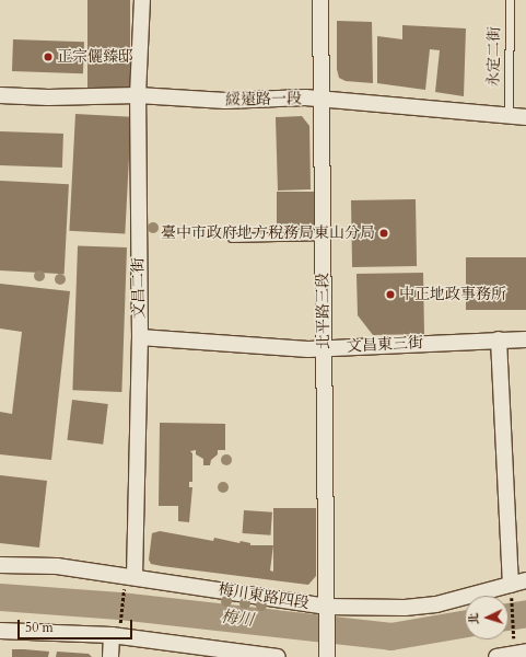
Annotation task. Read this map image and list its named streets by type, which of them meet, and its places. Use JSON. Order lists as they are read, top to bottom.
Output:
{
  "streets": {
    "street": [
      "綏遠路一段",
      "文昌二街",
      "北平路三段",
      "文昌東三街",
      "梅川東路四段"
    ],
    "lane": ["永定二街"]
  },
  "crossings": [
    ["永定二街", "綏遠路一段"],
    ["綏遠路一段", "文昌二街"],
    ["綏遠路一段", "北平路三段"],
    ["文昌二街", "文昌東三街"],
    ["文昌二街", "梅川東路四段"],
    ["北平路三段", "文昌東三街"],
    ["北平路三段", "梅川東路四段"]
  ],
  "water": ["梅川"],
  "places": ["正宗儷臻邸", "臺中市政府地方稅務局東山分局", "中正地政事務所"],
  "scale_bar": "50 m",
  "north": "left"
}
